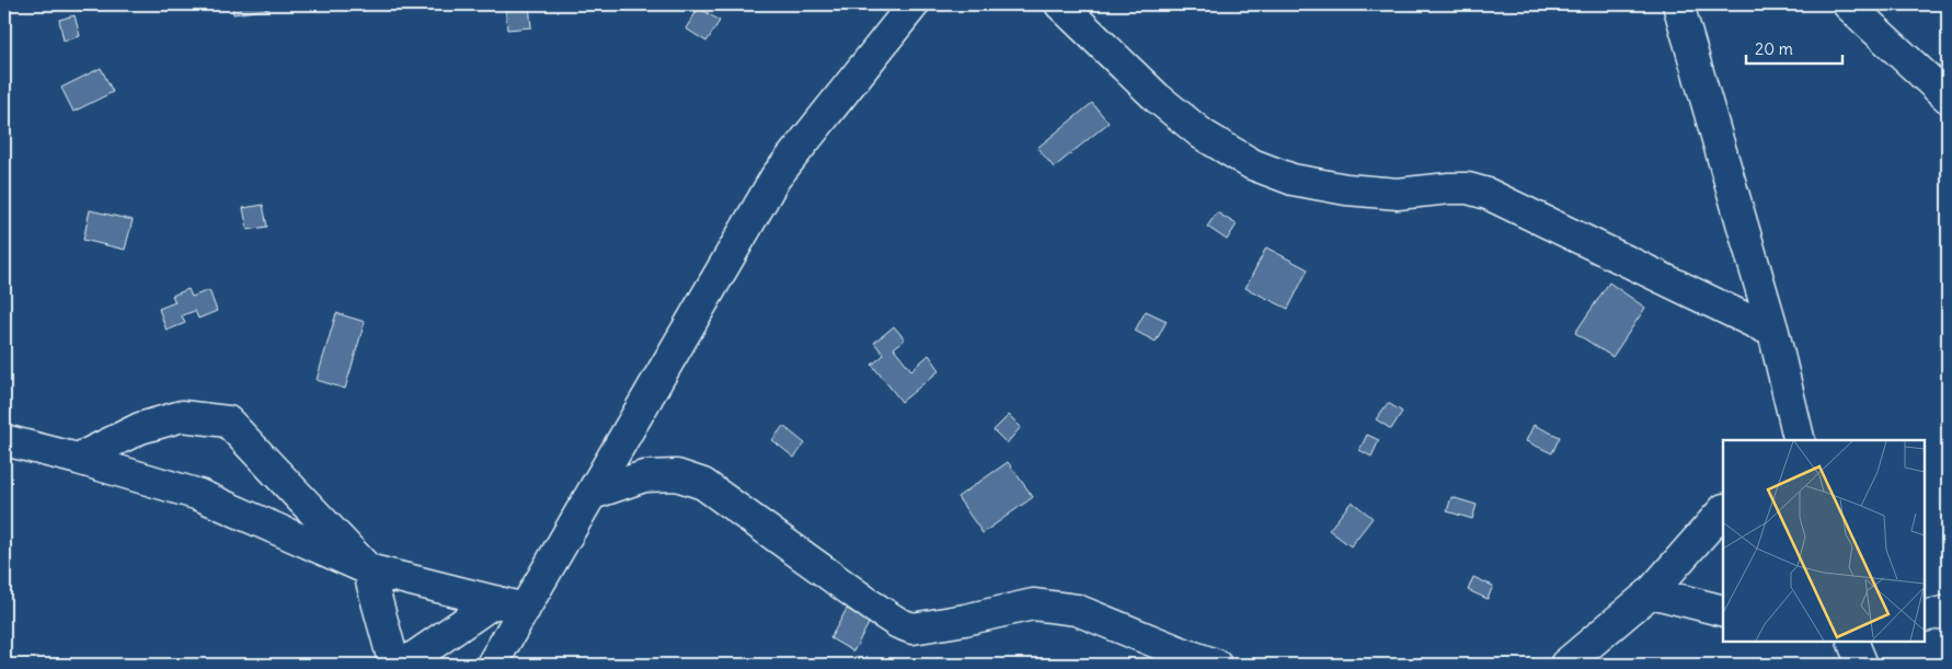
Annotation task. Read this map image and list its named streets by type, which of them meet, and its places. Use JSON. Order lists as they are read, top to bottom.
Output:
{
  "scale_bar": "20 m"
}
